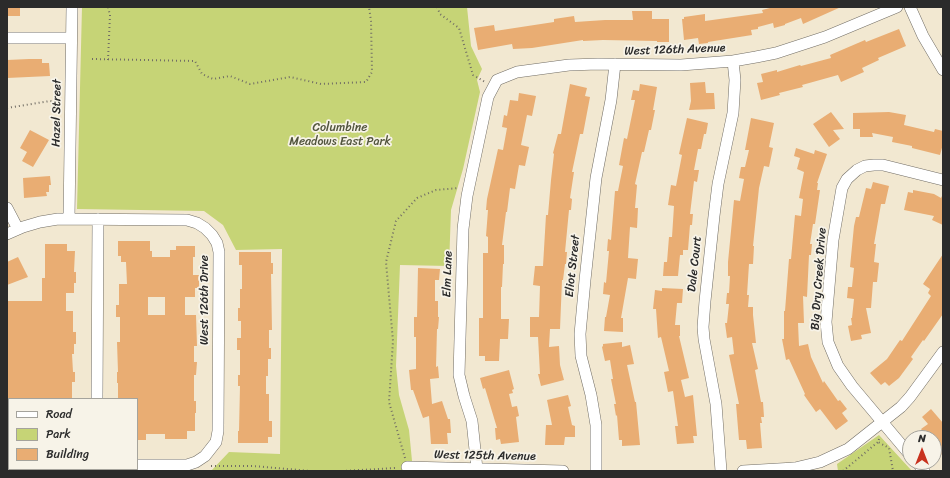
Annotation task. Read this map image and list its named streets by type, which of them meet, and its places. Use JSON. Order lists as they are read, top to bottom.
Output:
{
  "streets": {
    "street": [
      "West 126th Avenue",
      "Hazel Street",
      "Dale Court",
      "Eliot Street",
      "Elm Lane",
      "Big Dry Creek Drive",
      "West 126th Drive",
      "West 125th Avenue"
    ]
  },
  "crossings": [
    ["West 126th Avenue", "Dale Court"],
    ["West 126th Avenue", "Eliot Street"],
    ["West 126th Avenue", "Elm Lane"],
    ["Hazel Street", "West 126th Drive"],
    ["Elm Lane", "West 125th Avenue"]
  ],
  "parks": ["Columbine Meadows East Park"],
  "legend": ["Road", "Park", "Building"],
  "north": "top"
}
